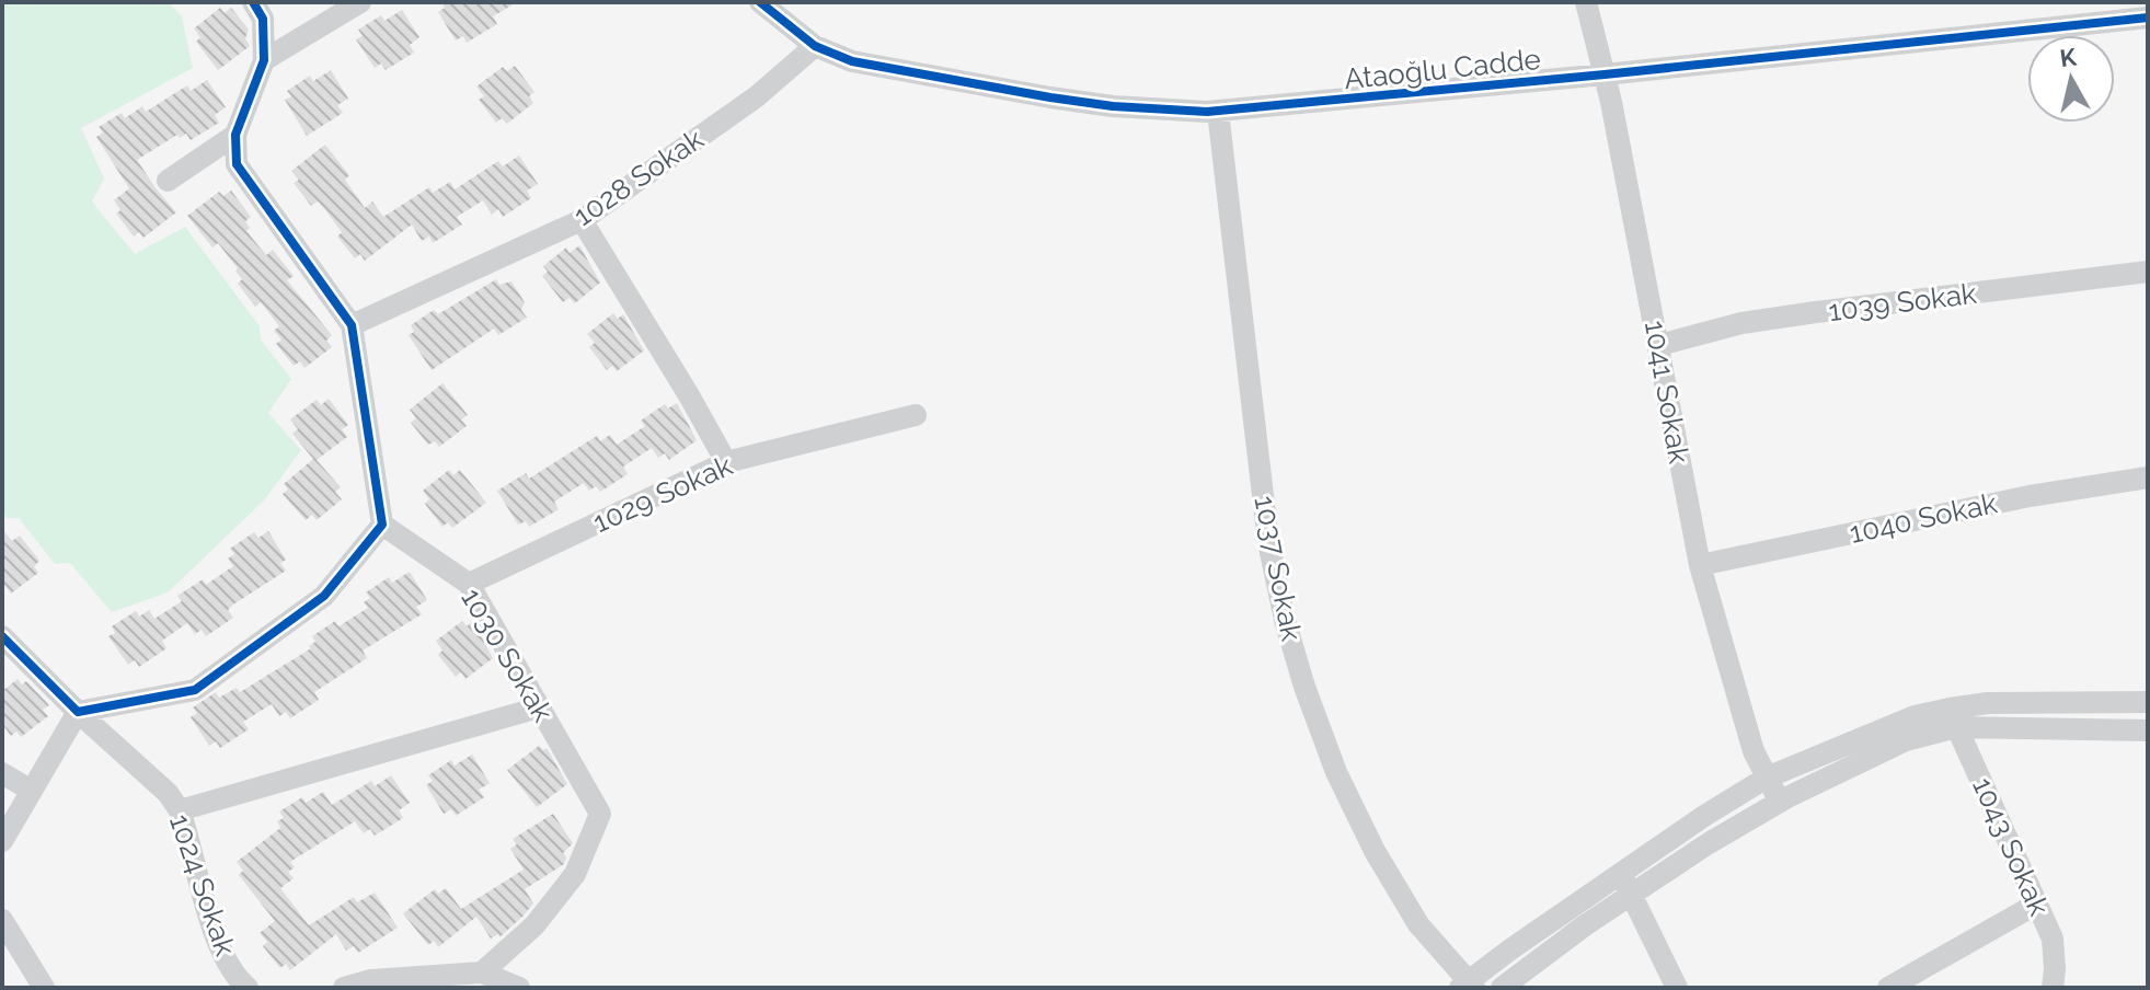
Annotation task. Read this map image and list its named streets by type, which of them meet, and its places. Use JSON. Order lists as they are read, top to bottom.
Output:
{
  "streets": {
    "street": [
      "Ataoğlu Cadde",
      "1028 Sokak",
      "1039 Sokak",
      "1041 Sokak",
      "1029 Sokak",
      "1040 Sokak",
      "1037 Sokak",
      "1030 Sokak",
      "1043 Sokak",
      "1024 Sokak"
    ]
  },
  "crossings": [
    ["Ataoğlu Cadde", "1028 Sokak"],
    ["Ataoğlu Cadde", "1041 Sokak"],
    ["Ataoğlu Cadde", "1037 Sokak"],
    ["1039 Sokak", "1041 Sokak"],
    ["1041 Sokak", "1040 Sokak"],
    ["1029 Sokak", "1030 Sokak"]
  ],
  "north": "top"
}
